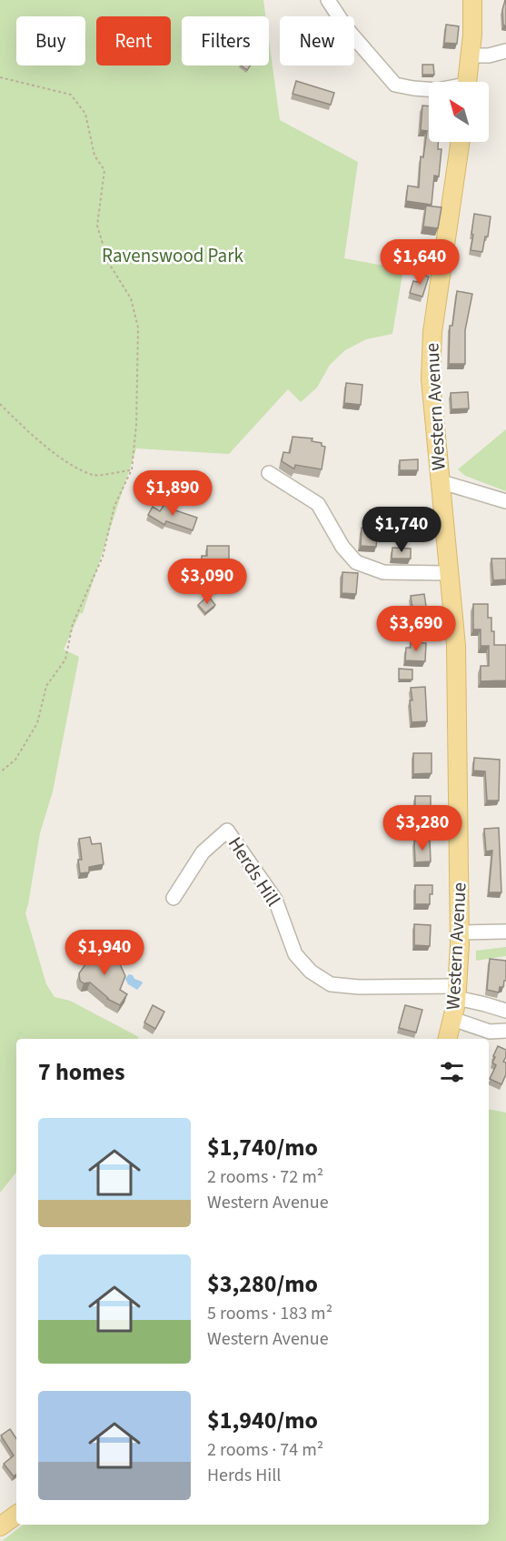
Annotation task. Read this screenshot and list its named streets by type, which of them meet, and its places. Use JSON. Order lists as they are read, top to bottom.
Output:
{
  "streets": {
    "main road": ["Western Avenue"],
    "street": ["Herds Hill"]
  },
  "crossings": [
    ["Western Avenue", "Herds Hill"]
  ],
  "parks": ["Ravenswood Park"],
  "north": "top left",
  "page": {
    "chip": [
      "Buy",
      "Rent",
      "Filters",
      "New"
    ],
    "price": [
      "$1,640",
      "$1,890",
      "$1,740",
      "$3,090",
      "$3,690",
      "$3,280",
      "$1,940"
    ],
    "heading": "7 homes",
    "list": [
      {
        "name": "$1,740/mo",
        "note": "2 rooms · 72 m² · Western Avenue"
      },
      {
        "name": "$3,280/mo",
        "note": "5 rooms · 183 m² · Western Avenue"
      },
      {
        "name": "$1,940/mo",
        "note": "2 rooms · 74 m² · Herds Hill"
      }
    ]
  }
}
